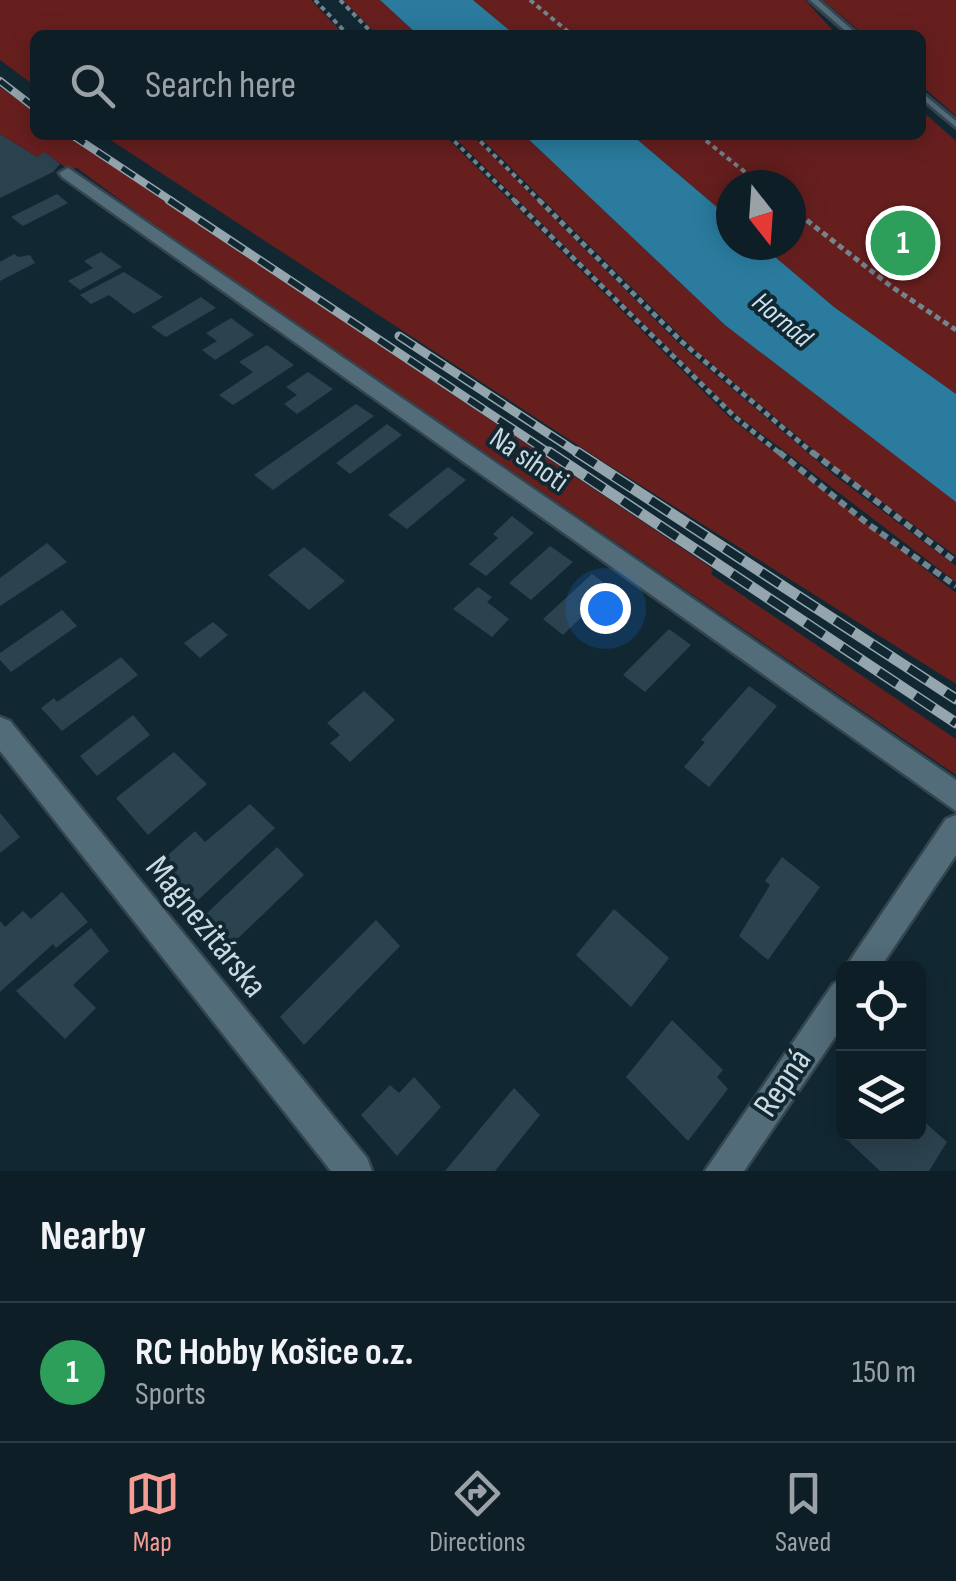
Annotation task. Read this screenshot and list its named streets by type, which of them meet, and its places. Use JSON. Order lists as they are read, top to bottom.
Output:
{
  "streets": {
    "street": ["Na sihoti", "Magnezitárska", "Repná"]
  },
  "water": ["Hornád"],
  "north": "bottom",
  "page": {
    "search": "Search here",
    "pins": "1",
    "heading": "Nearby",
    "list": [
      {
        "mark": "1",
        "name": "RC Hobby Košice o.z.",
        "note": "Sports",
        "value": "150 m"
      }
    ],
    "nav": ["Map", "Directions", "Saved"]
  }
}
